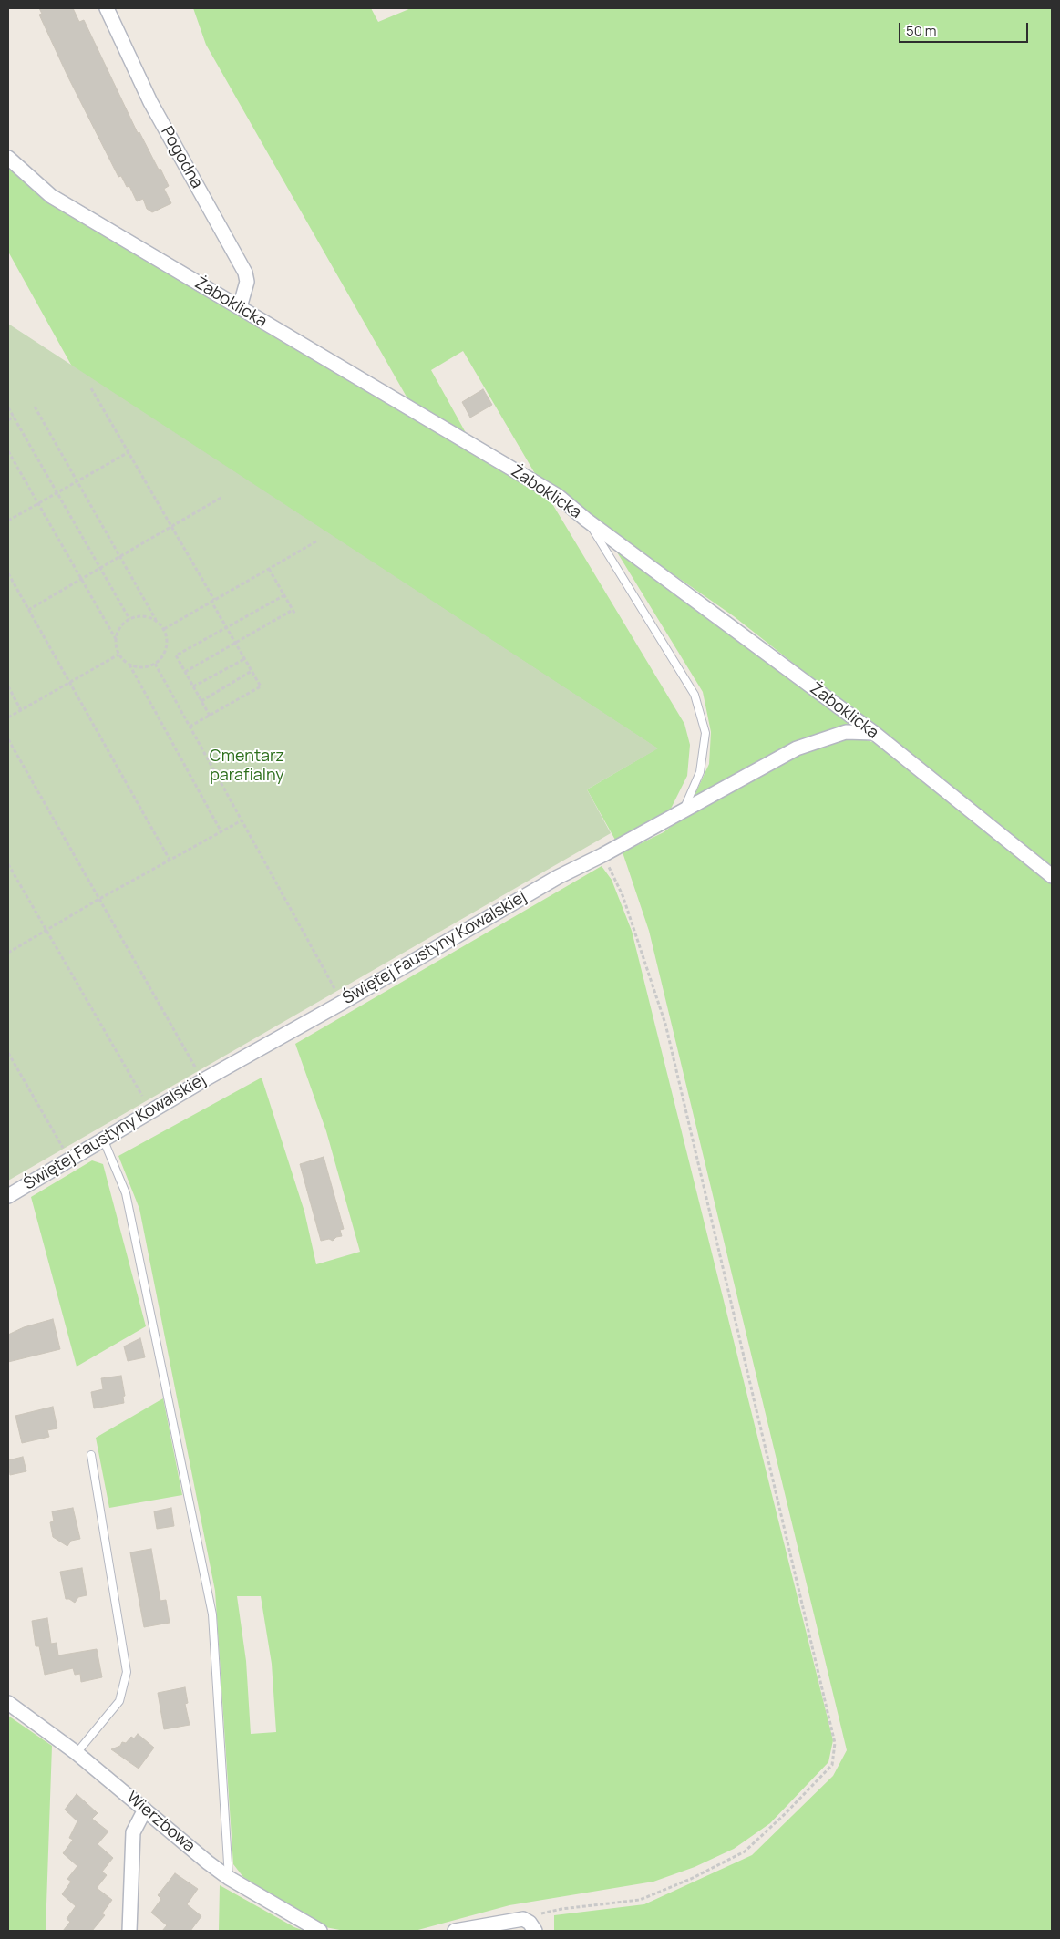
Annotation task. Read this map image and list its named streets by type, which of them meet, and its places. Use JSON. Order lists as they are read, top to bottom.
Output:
{
  "streets": {
    "street": [
      "Pogodna",
      "Żaboklicka",
      "Świętej Faustyny Kowalskiej",
      "Wierzbowa"
    ]
  },
  "crossings": [
    ["Pogodna", "Żaboklicka"],
    ["Żaboklicka", "Świętej Faustyny Kowalskiej"]
  ],
  "parks": ["Cmentarz parafialny"],
  "scale_bar": "50 m"
}
